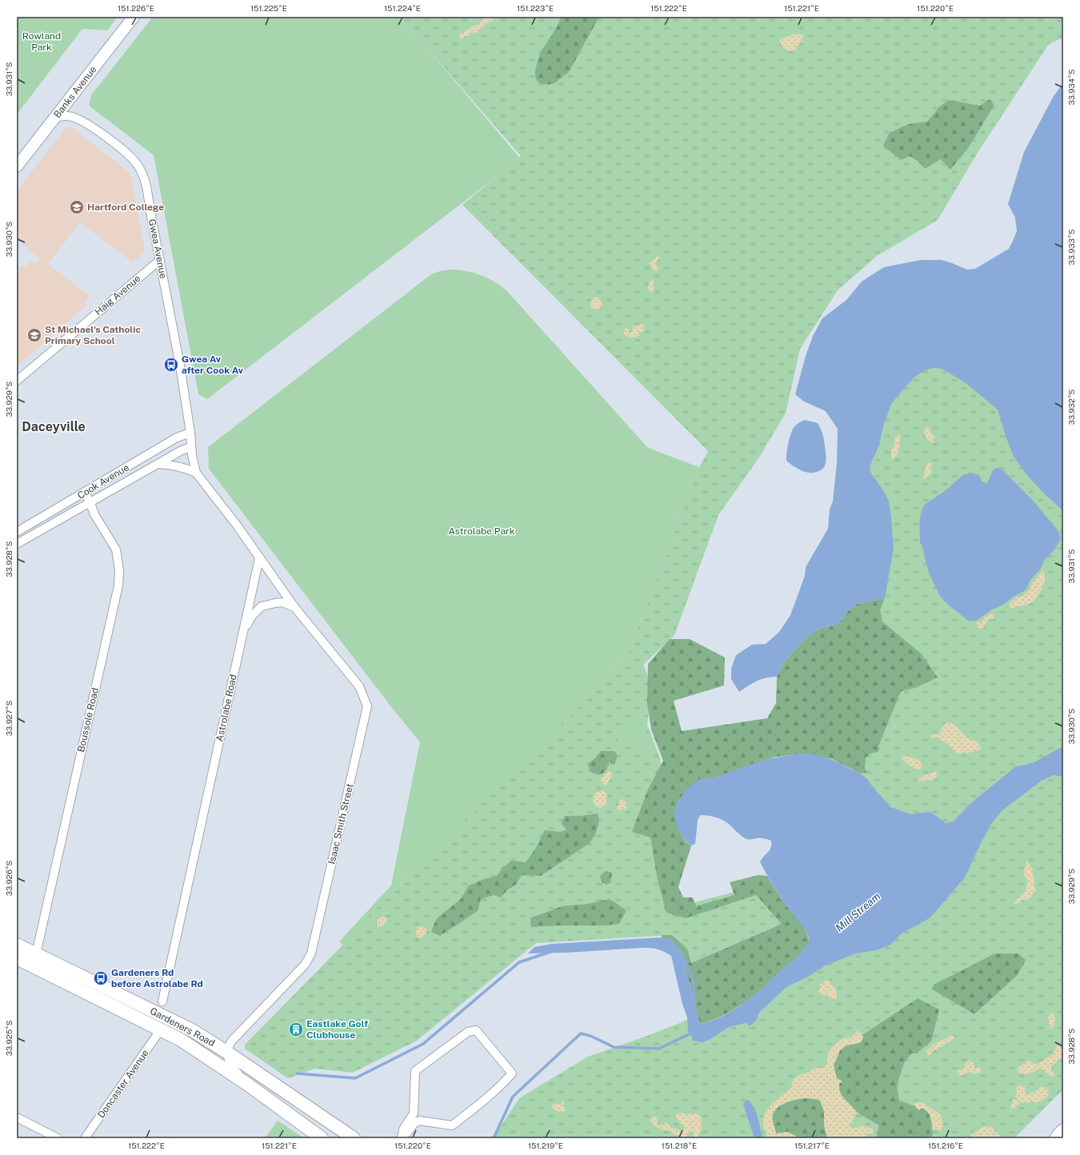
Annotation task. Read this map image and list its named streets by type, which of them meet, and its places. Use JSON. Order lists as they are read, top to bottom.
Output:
{
  "streets": {
    "main road": ["Gardeners Road"],
    "street": [
      "Banks Avenue",
      "Gwea Avenue",
      "Haig Avenue",
      "Cook Avenue",
      "Astrolabe Road",
      "Boussole Road",
      "Isaac Smith Street",
      "Doncaster Avenue"
    ]
  },
  "crossings": [
    ["Banks Avenue", "Gwea Avenue"],
    ["Gwea Avenue", "Haig Avenue"],
    ["Gwea Avenue", "Cook Avenue"],
    ["Cook Avenue", "Boussole Road"],
    ["Astrolabe Road", "Isaac Smith Street"],
    ["Boussole Road", "Gardeners Road"],
    ["Isaac Smith Street", "Gardeners Road"],
    ["Gardeners Road", "Doncaster Avenue"]
  ],
  "districts": ["Daceyville"],
  "water": ["Mill Stream"],
  "parks": ["Rowland Park", "Astrolabe Park"],
  "places": {
    "school or university": ["Hartford College", "St Michael's Catholic Primary School"],
    "bus stop": ["Gwea Av after Cook Av", "Gardeners Rd before Astrolabe Rd"],
    "building": ["Eastlake Golf Clubhouse"]
  },
  "coordinates": [
    "151.226°E",
    "151.225°E",
    "151.224°E",
    "151.223°E",
    "151.222°E",
    "151.221°E",
    "151.220°E",
    "33.931°S",
    "33.934°S",
    "33.930°S",
    "33.933°S",
    "33.929°S",
    "33.932°S",
    "33.928°S",
    "33.927°S",
    "33.926°S",
    "33.925°S",
    "151.219°E",
    "151.218°E",
    "151.217°E",
    "151.216°E"
  ]
}
